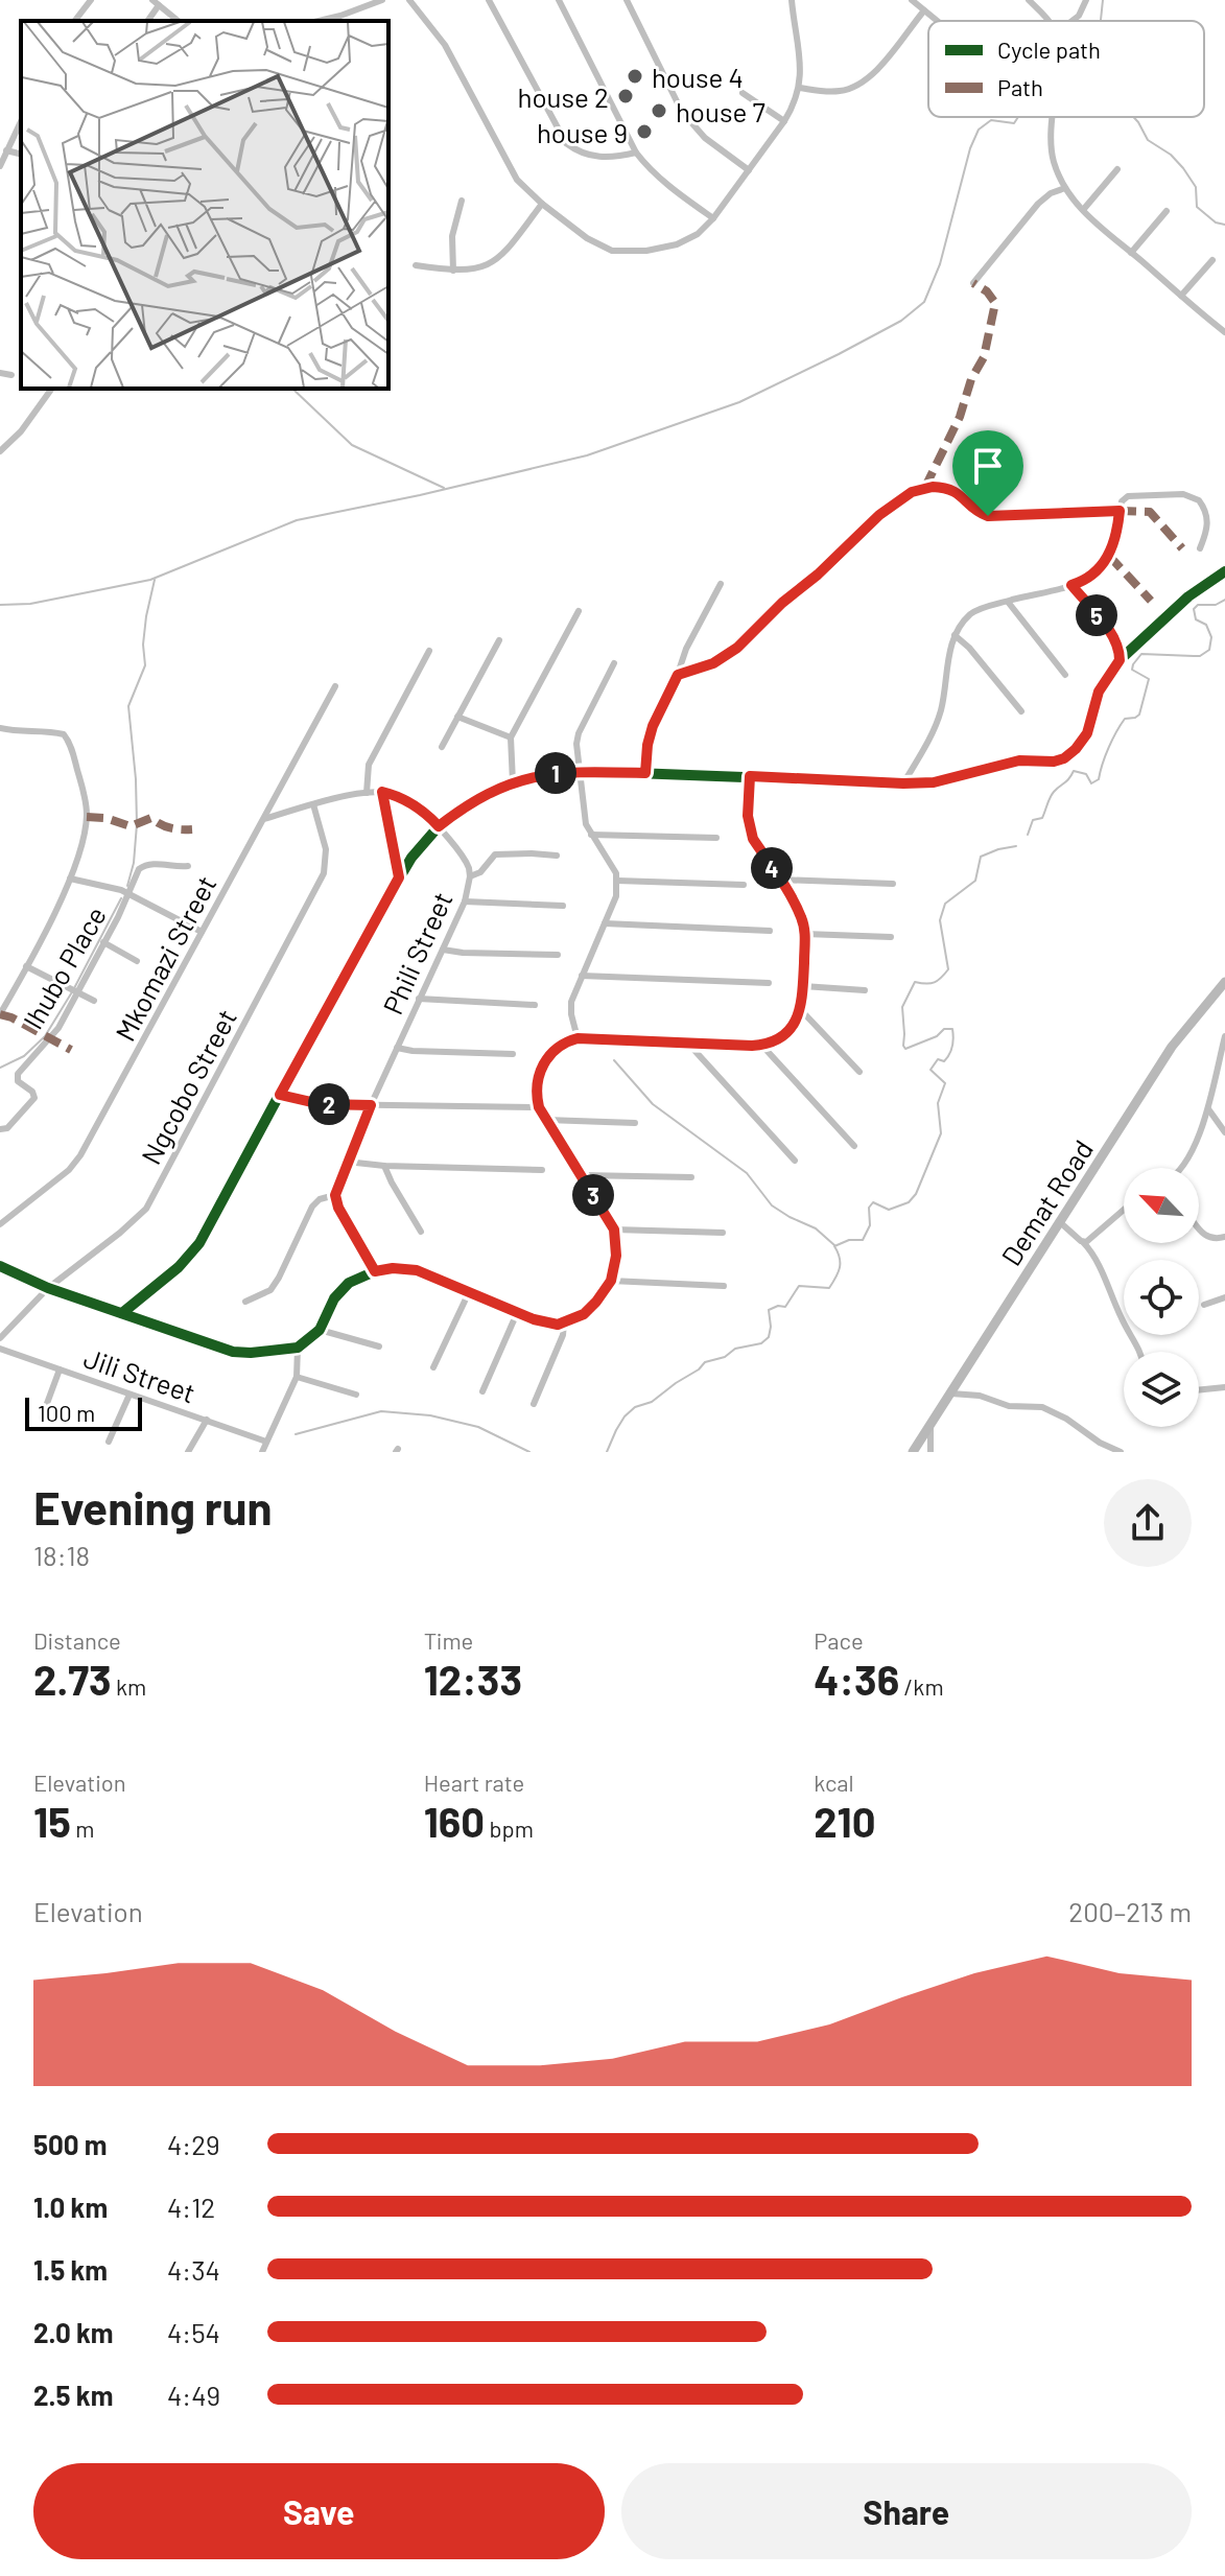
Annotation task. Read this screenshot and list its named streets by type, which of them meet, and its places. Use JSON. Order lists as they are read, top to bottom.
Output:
{
  "streets": {
    "street": [
      "Phili Street",
      "Mkomazi Street",
      "Ihubo Place",
      "Ngcobo Street",
      "Demat Road",
      "Jili Street"
    ]
  },
  "crossings": [
    ["Phili Street", "Mkomazi Street"],
    ["Phili Street", "Ngcobo Street"]
  ],
  "places": [
    "house 4",
    "house 2",
    "house 7",
    "house 9"
  ],
  "legend": ["Cycle path", "Path"],
  "scale_bar": "100 m",
  "north": "top left",
  "page": {
    "pins": [
      "5",
      "1",
      "4",
      "2",
      "3"
    ],
    "scale": "100 m",
    "heading": ["Evening run", "18:18"],
    "stats": [
      ["Distance", "2.73 km"],
      ["Time", "12:33"],
      ["Pace", "4:36 /km"],
      ["Elevation", "15 m"],
      ["Heart rate", "160 bpm"],
      ["kcal", "210"]
    ],
    "chart": ["Elevation", "200–213 m"],
    "list": [
      {
        "name": "500 m",
        "note": "4:29"
      },
      {
        "name": "1.0 km",
        "note": "4:12"
      },
      {
        "name": "1.5 km",
        "note": "4:34"
      },
      {
        "name": "2.0 km",
        "note": "4:54"
      },
      {
        "name": "2.5 km",
        "note": "4:49"
      }
    ],
    "buttons": ["Save", "Share"]
  }
}
